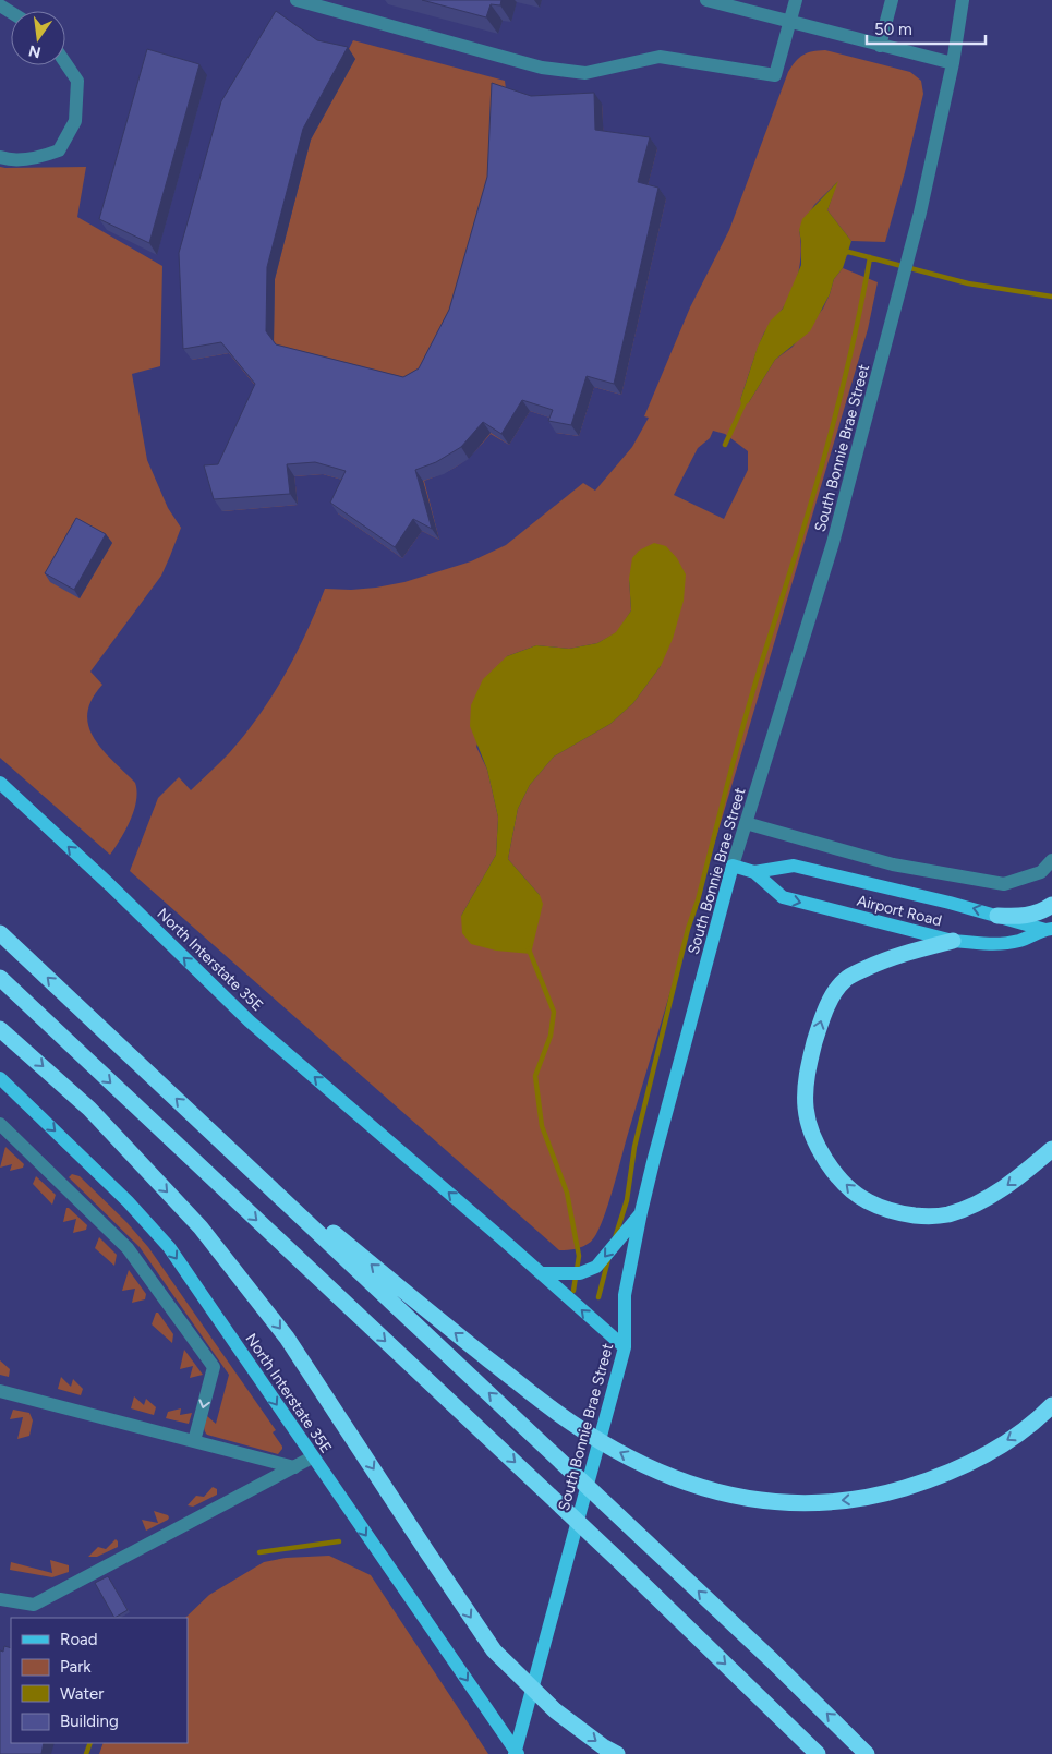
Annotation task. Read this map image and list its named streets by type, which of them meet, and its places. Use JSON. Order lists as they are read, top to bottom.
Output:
{
  "streets": {
    "main road": ["South Bonnie Brae Street", "Airport Road", "North Interstate 35E"]
  },
  "crossings": [
    ["South Bonnie Brae Street", "Airport Road"],
    ["South Bonnie Brae Street", "North Interstate 35E"]
  ],
  "legend": [
    "Road",
    "Park",
    "Water",
    "Building"
  ],
  "scale_bar": "50 m",
  "north": "bottom"
}
